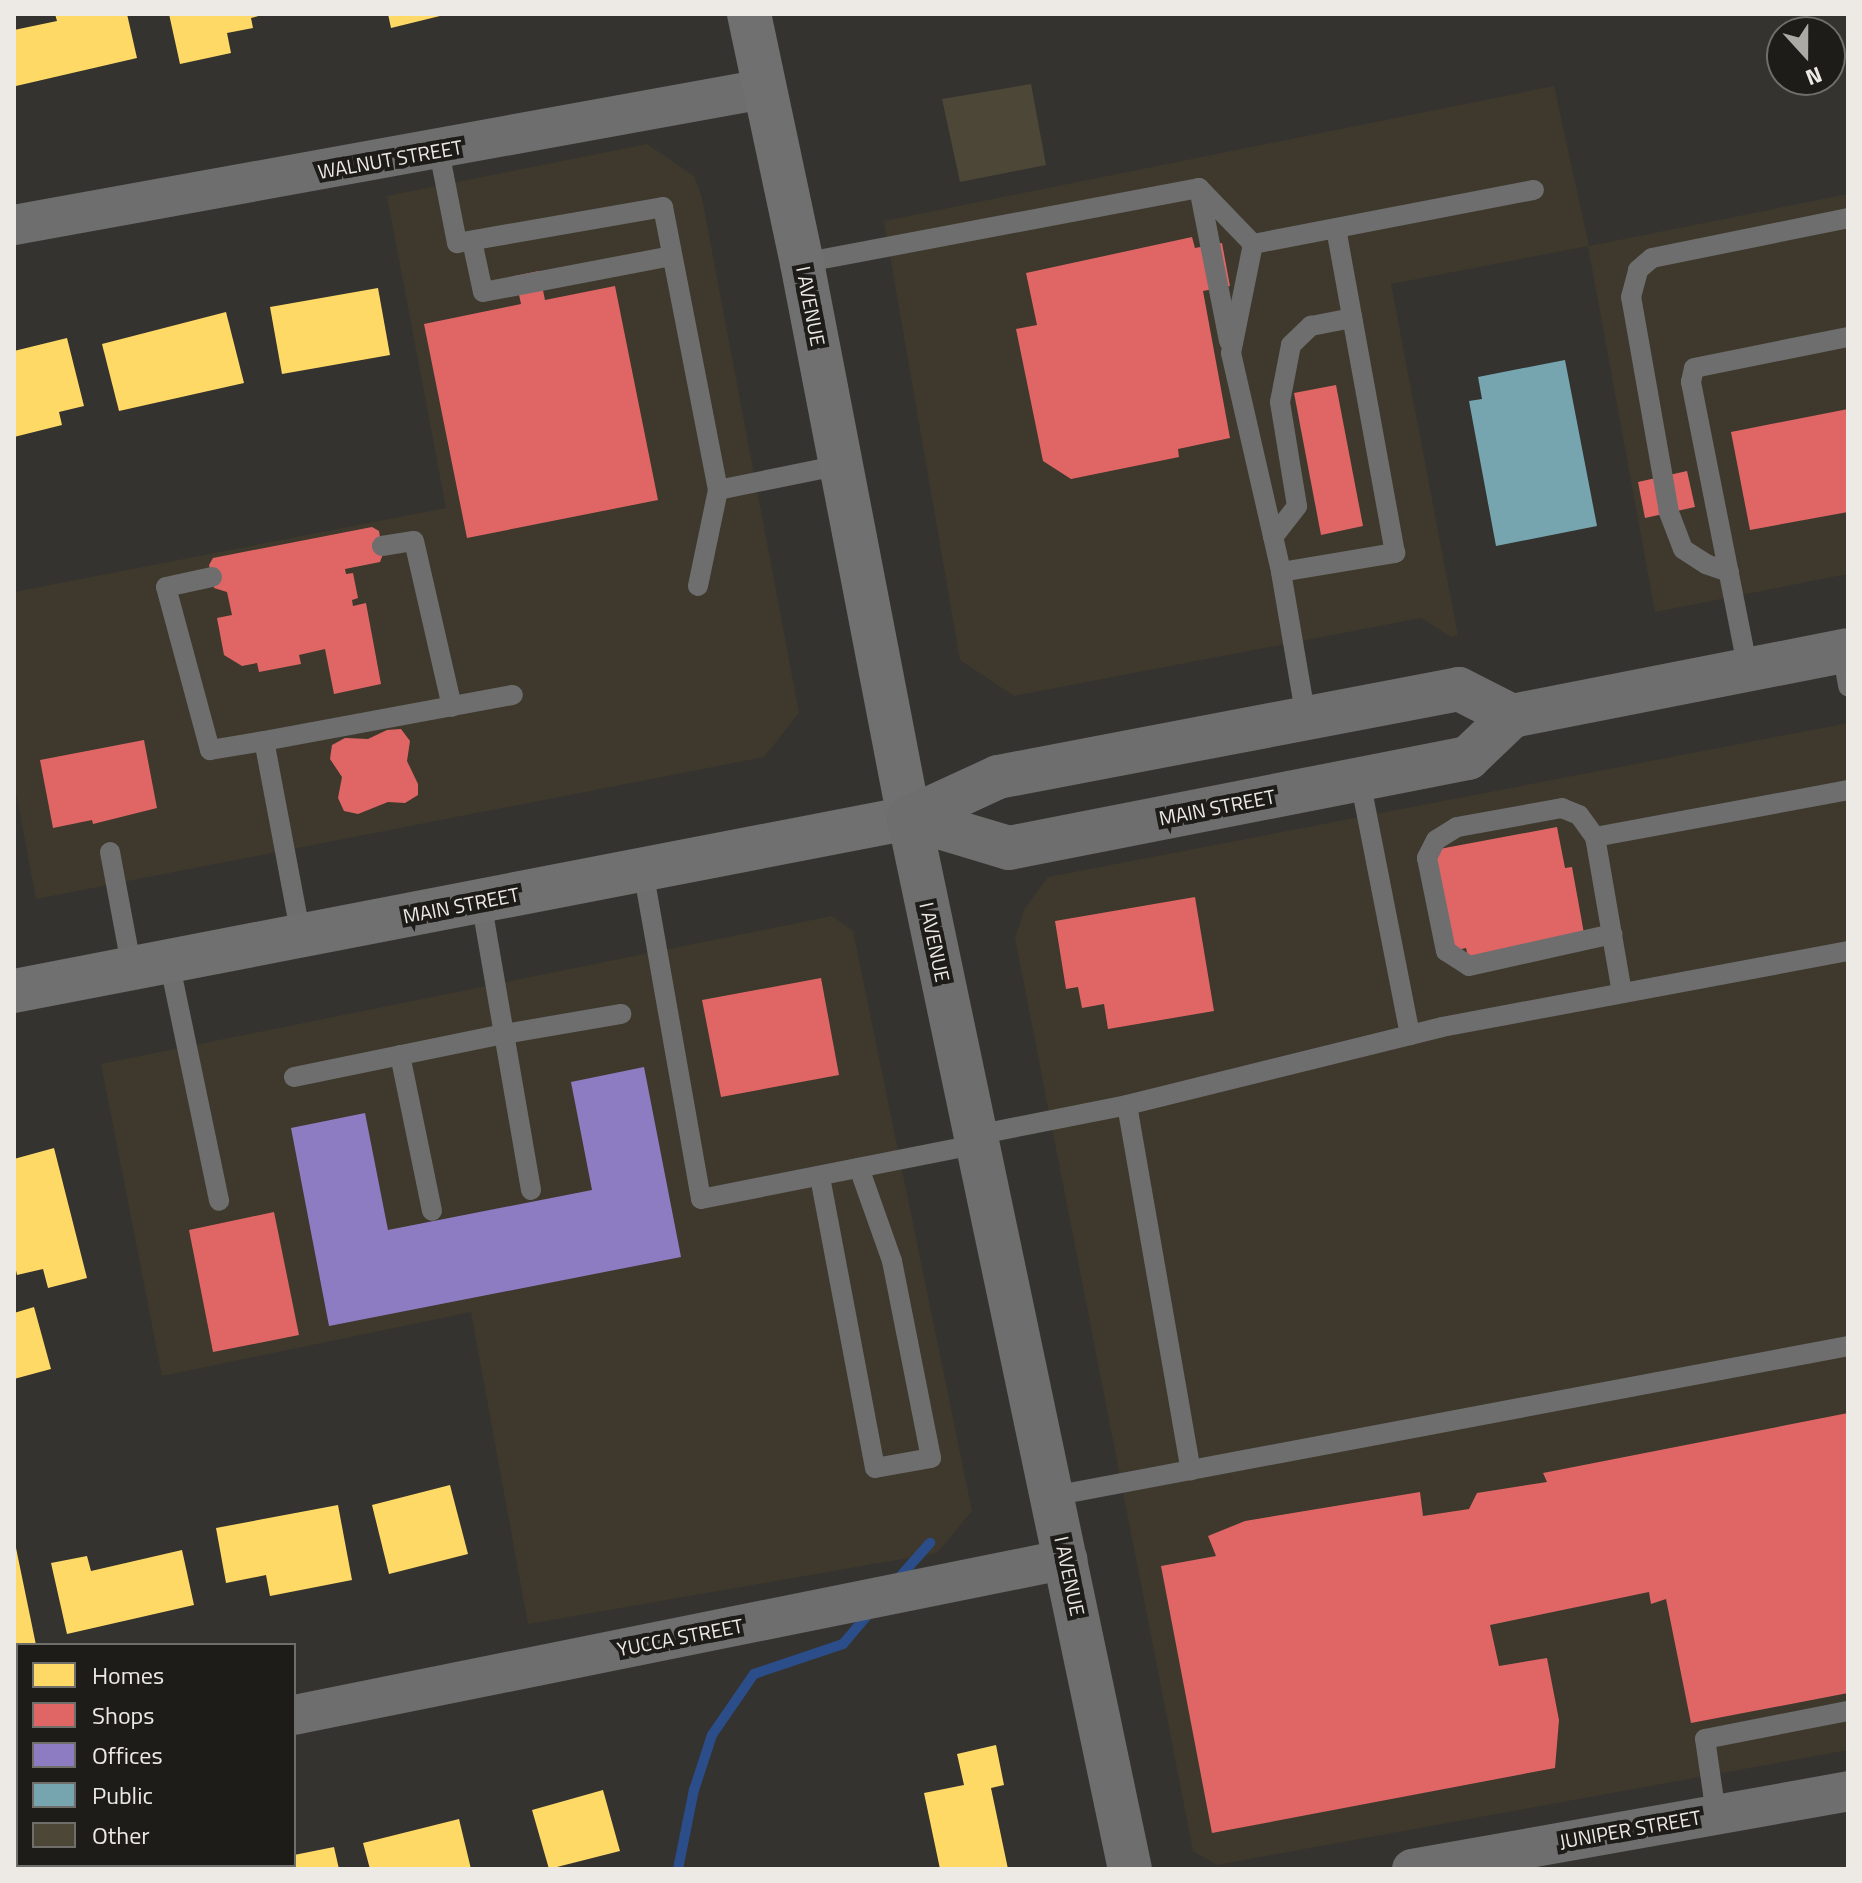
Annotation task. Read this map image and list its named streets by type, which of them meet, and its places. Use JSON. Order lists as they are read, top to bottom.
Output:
{
  "streets": {
    "main road": ["I AVENUE", "MAIN STREET"],
    "street": ["WALNUT STREET", "YUCCA STREET", "JUNIPER STREET"]
  },
  "crossings": [
    ["WALNUT STREET", "I AVENUE"],
    ["I AVENUE", "MAIN STREET"],
    ["I AVENUE", "YUCCA STREET"]
  ],
  "legend": [
    "Homes",
    "Shops",
    "Offices",
    "Public",
    "Other"
  ],
  "north": "bottom"
}
